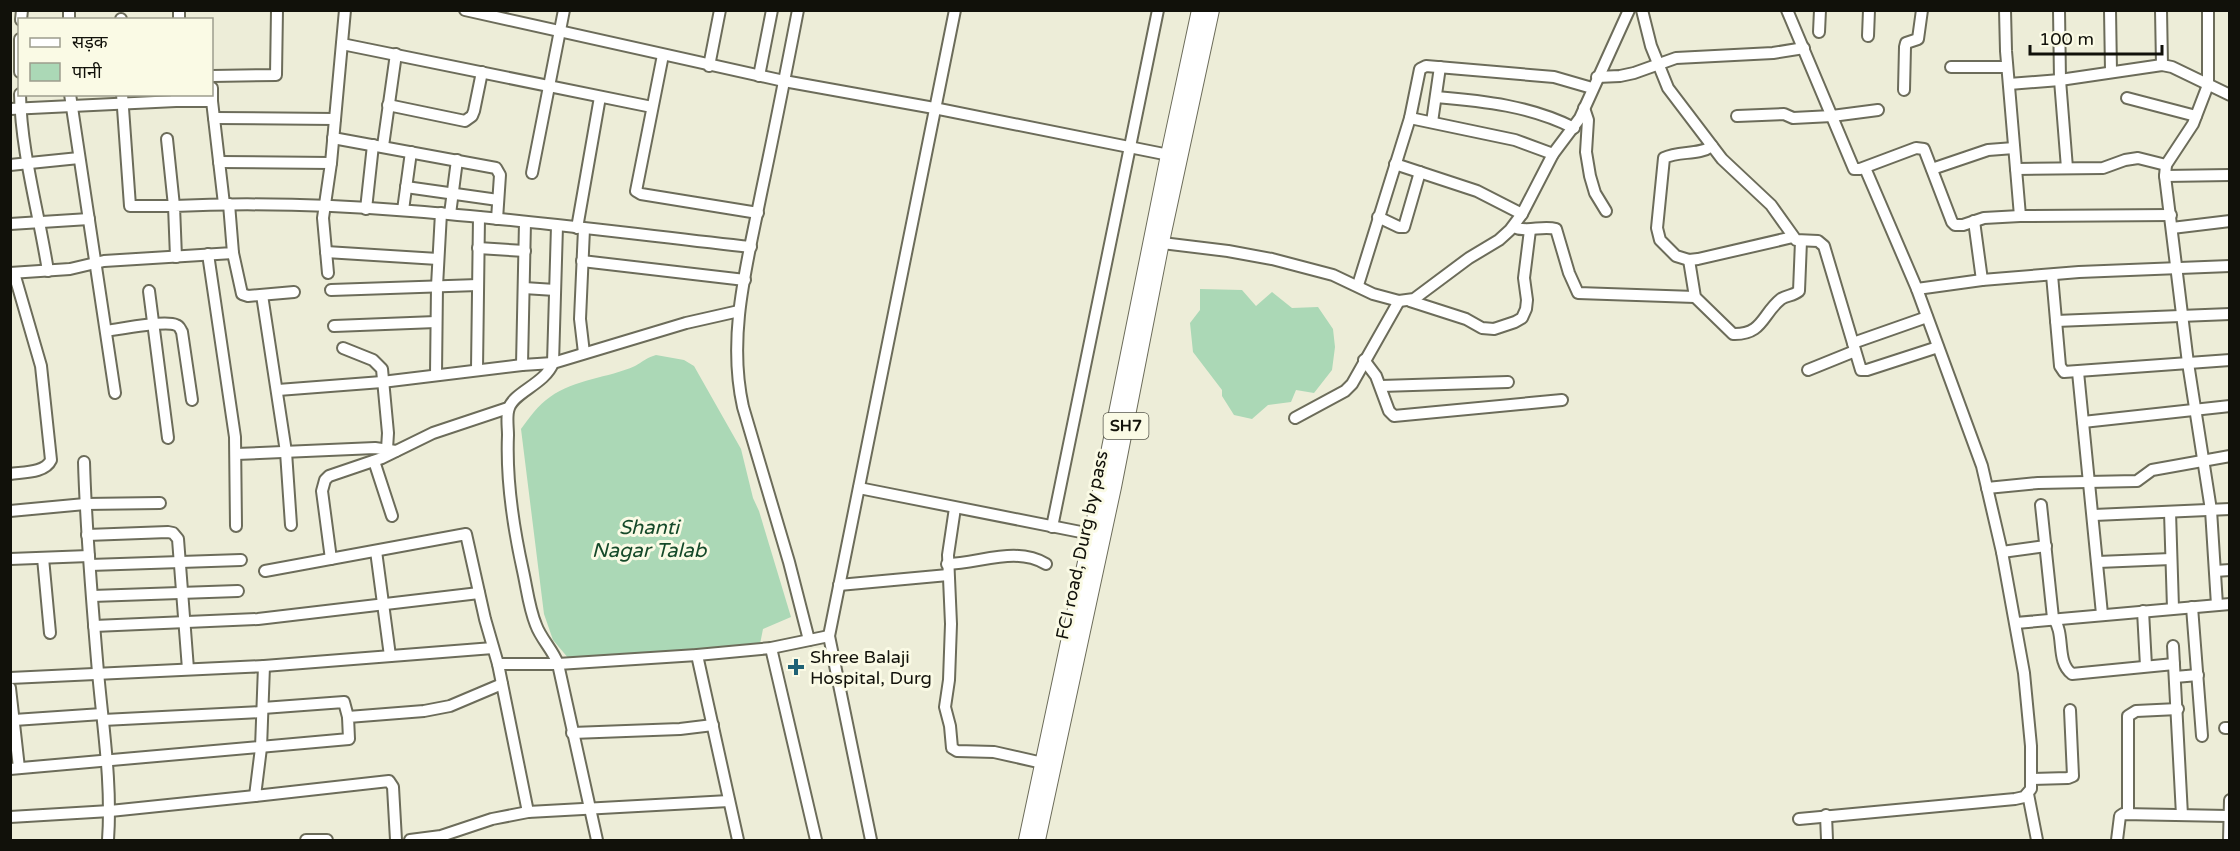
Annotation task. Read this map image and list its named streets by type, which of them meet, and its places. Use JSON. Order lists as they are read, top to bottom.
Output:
{
  "streets": {
    "main road": ["SH7", "FCI road, Durg by pass"]
  },
  "water": ["Shanti Nagar Talab"],
  "places": {
    "health": ["Shree Balaji Hospital, Durg"]
  },
  "legend": ["सड़क", "पानी"],
  "scale_bar": "100 m"
}
